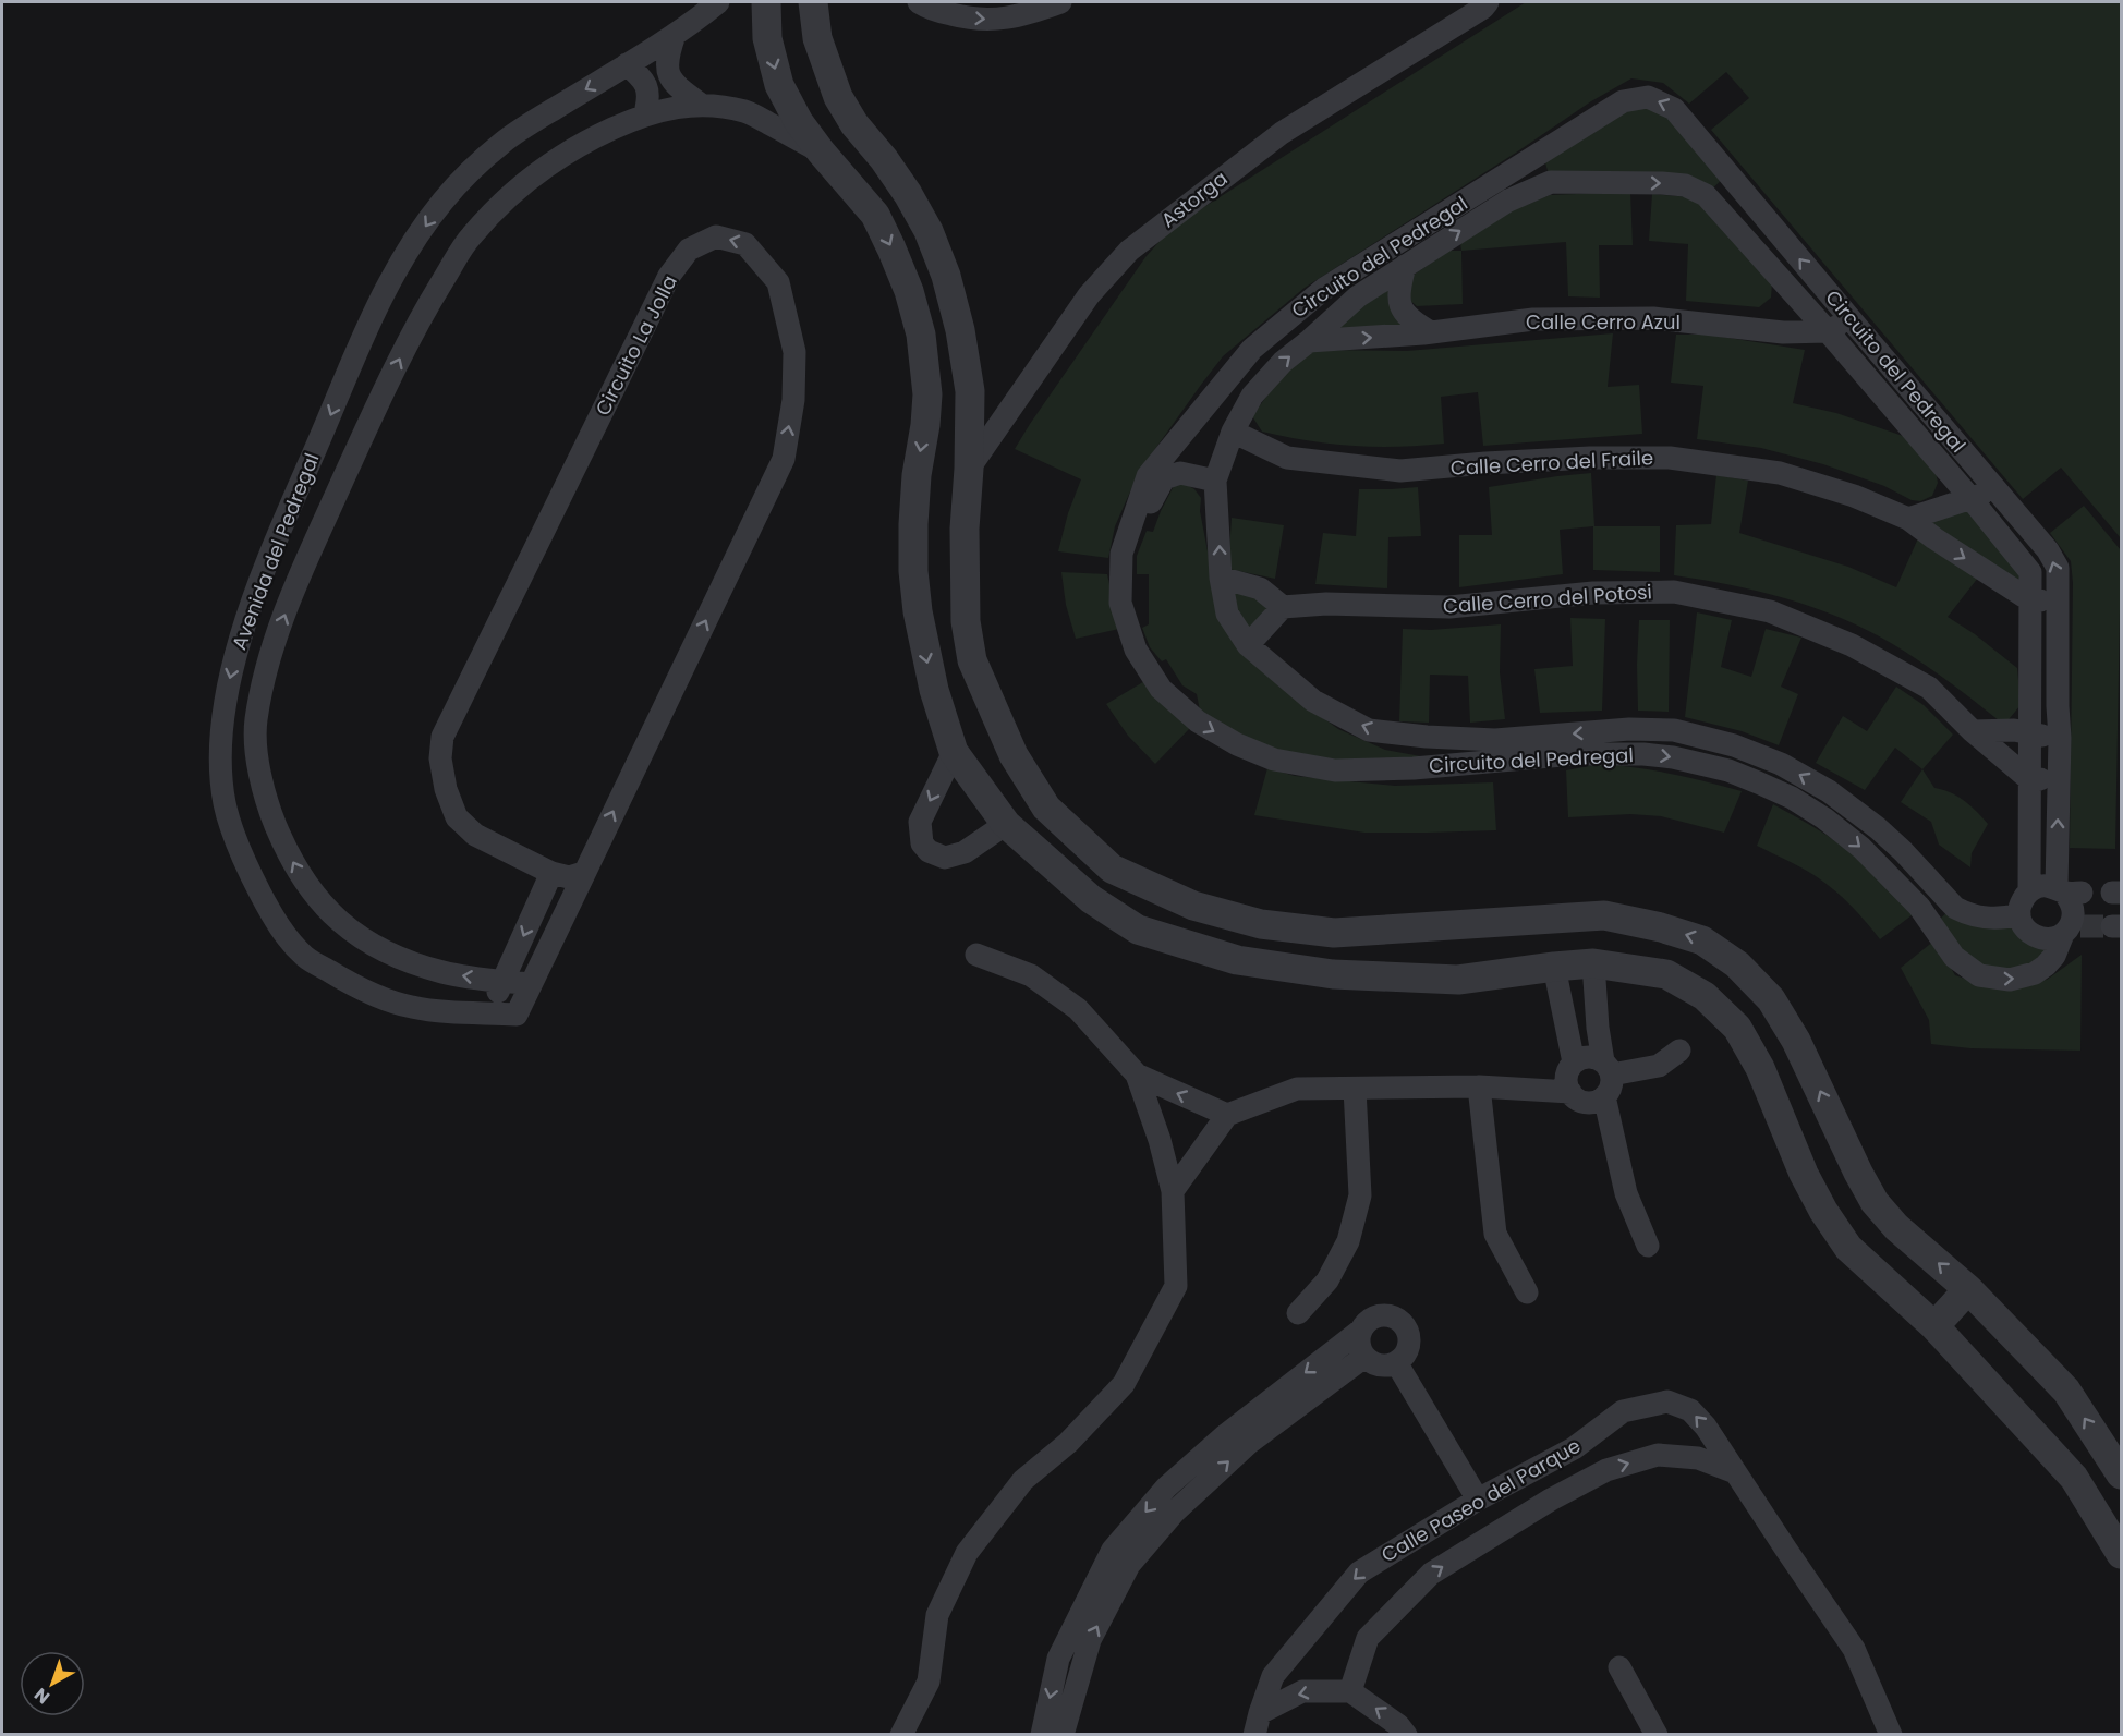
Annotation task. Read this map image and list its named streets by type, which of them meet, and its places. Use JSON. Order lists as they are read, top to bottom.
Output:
{
  "streets": {
    "street": [
      "Astorga",
      "Circuito del Pedregal",
      "Calle Cerro Azul",
      "Circuito La Jolla",
      "Calle Cerro del Fraile",
      "Avenida del Pedregal",
      "Calle Cerro del Potosi",
      "Calle Paseo del Parque"
    ]
  },
  "crossings": [
    ["Circuito del Pedregal", "Calle Cerro Azul"],
    ["Circuito del Pedregal", "Calle Cerro del Fraile"],
    ["Circuito del Pedregal", "Calle Cerro del Potosi"],
    ["Circuito La Jolla", "Avenida del Pedregal"]
  ],
  "north": "bottom left"
}
